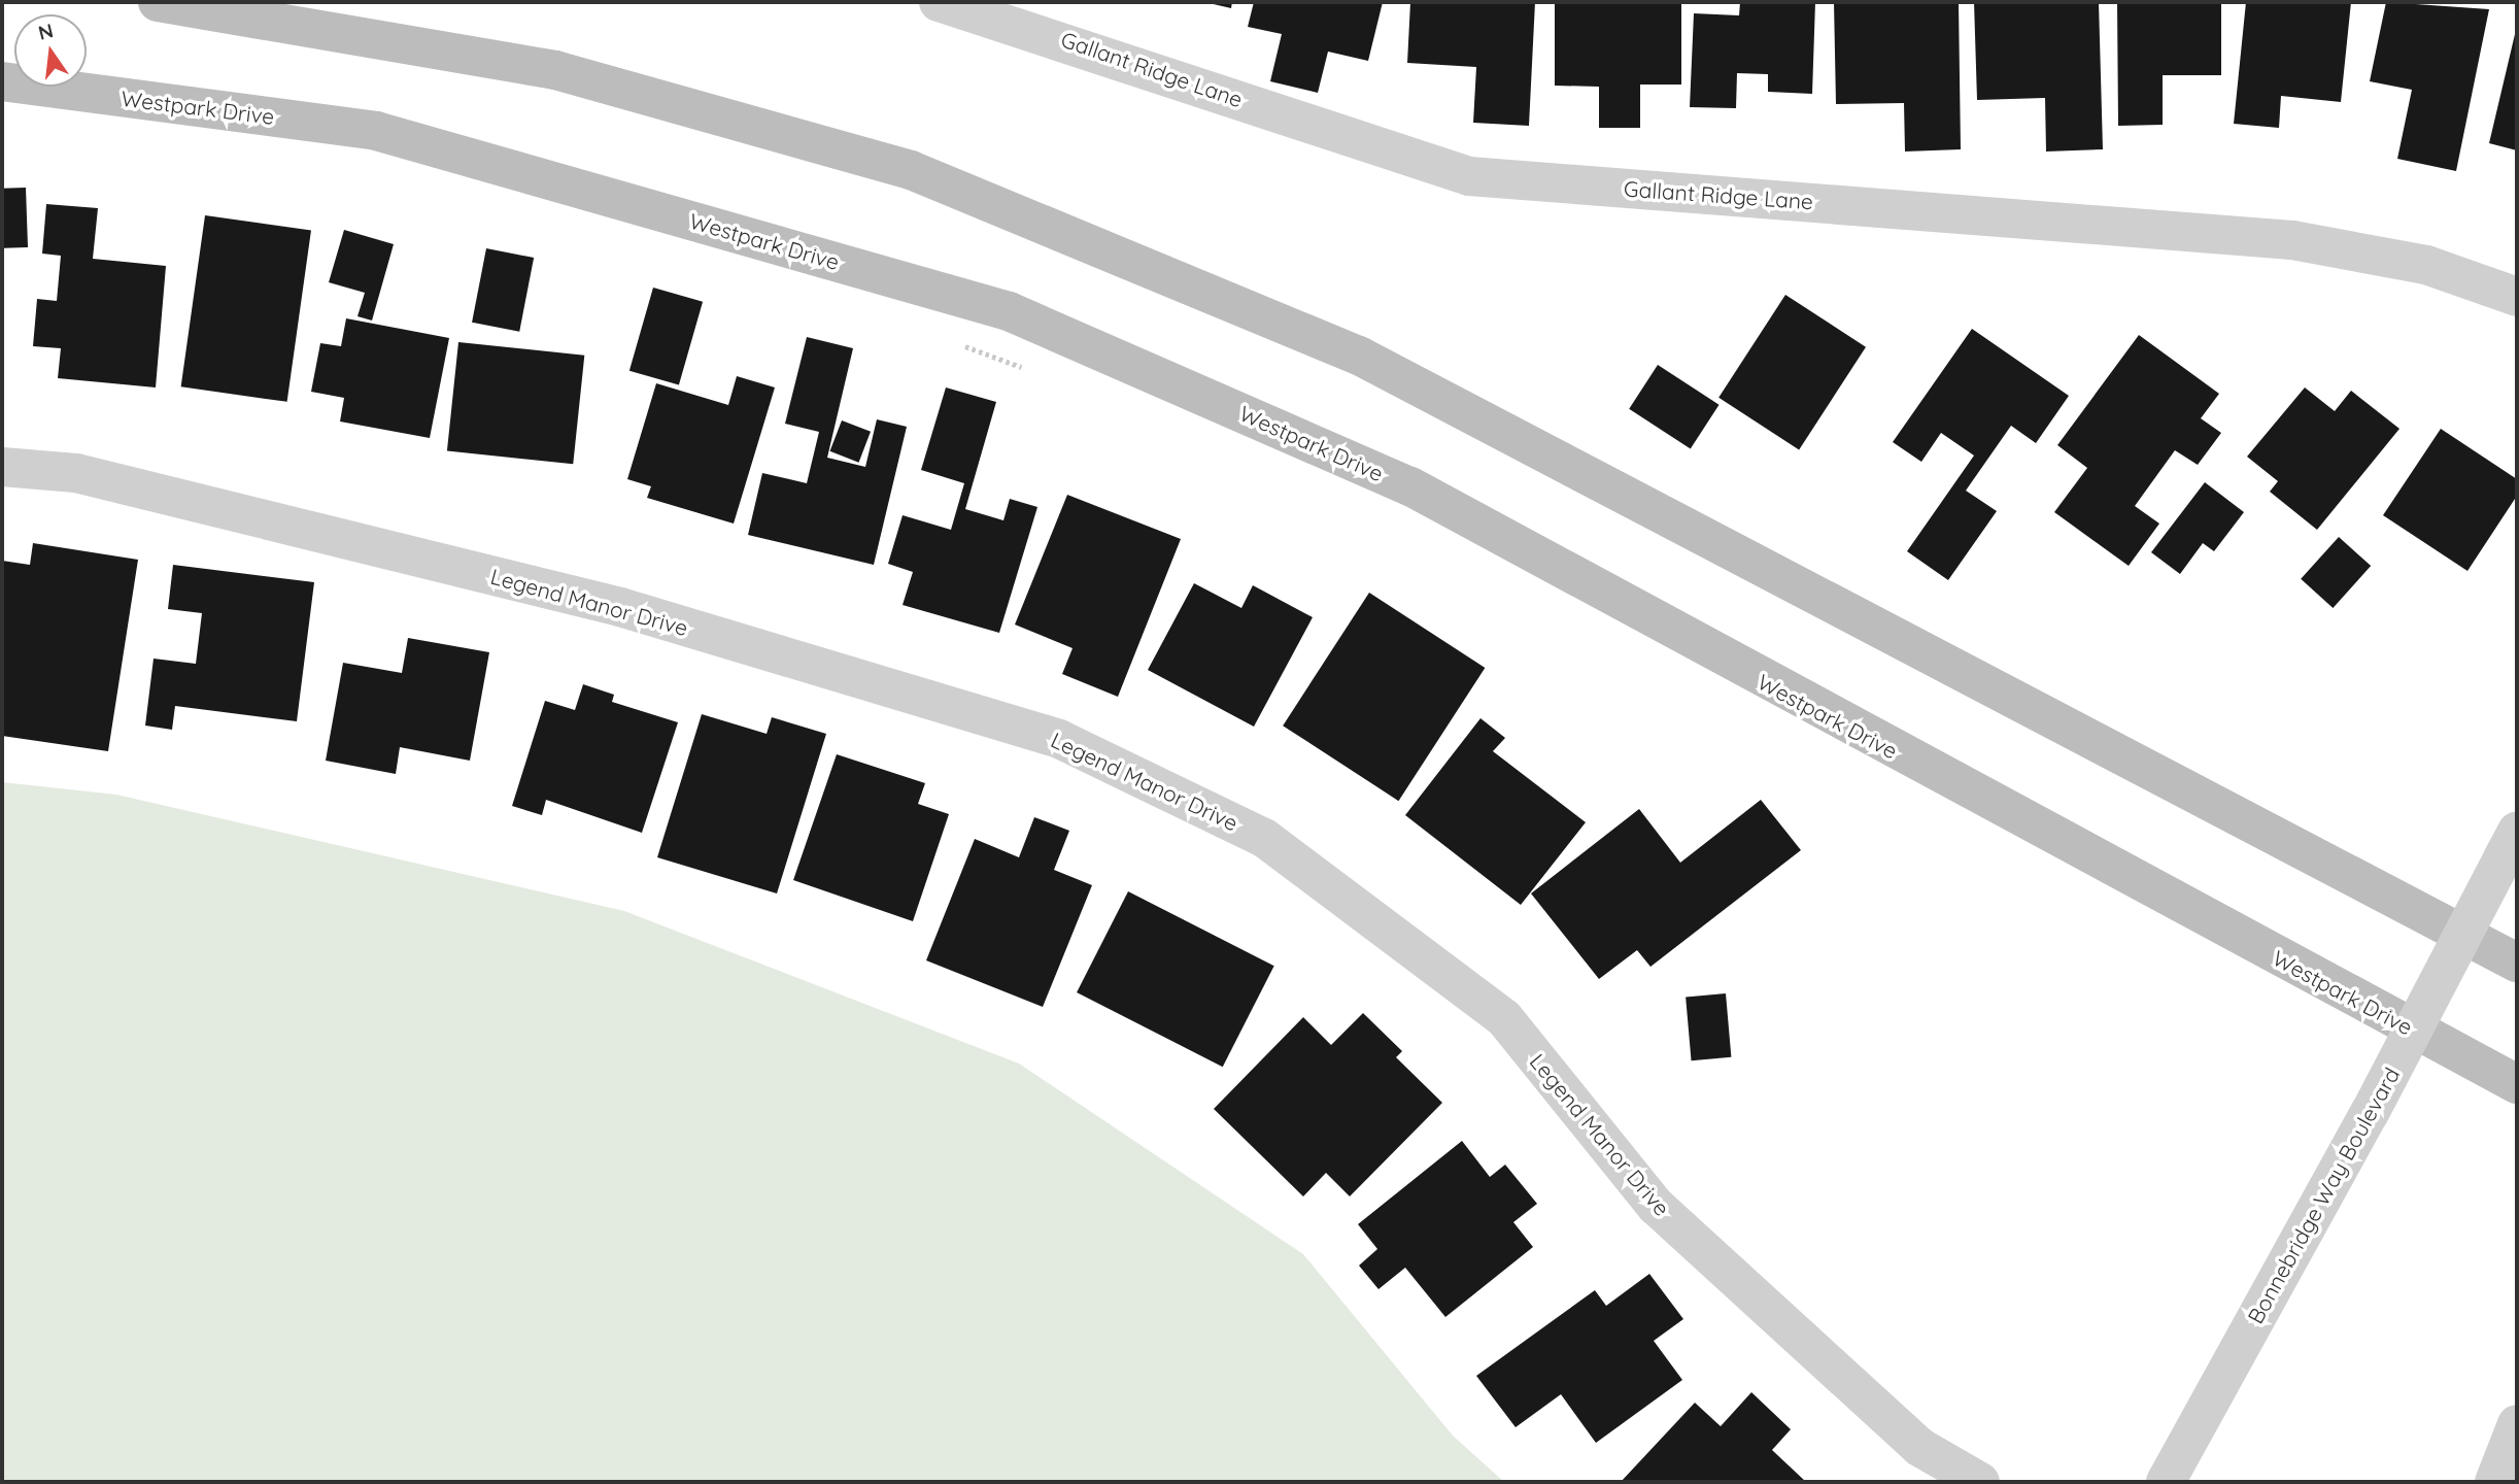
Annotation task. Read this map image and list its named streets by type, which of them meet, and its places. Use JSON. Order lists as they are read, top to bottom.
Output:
{
  "streets": {
    "main road": ["Westpark Drive"],
    "street": ["Gallant Ridge Lane", "Legend Manor Drive", "Bonnebridge Way Boulevard"]
  },
  "north": "top"
}
